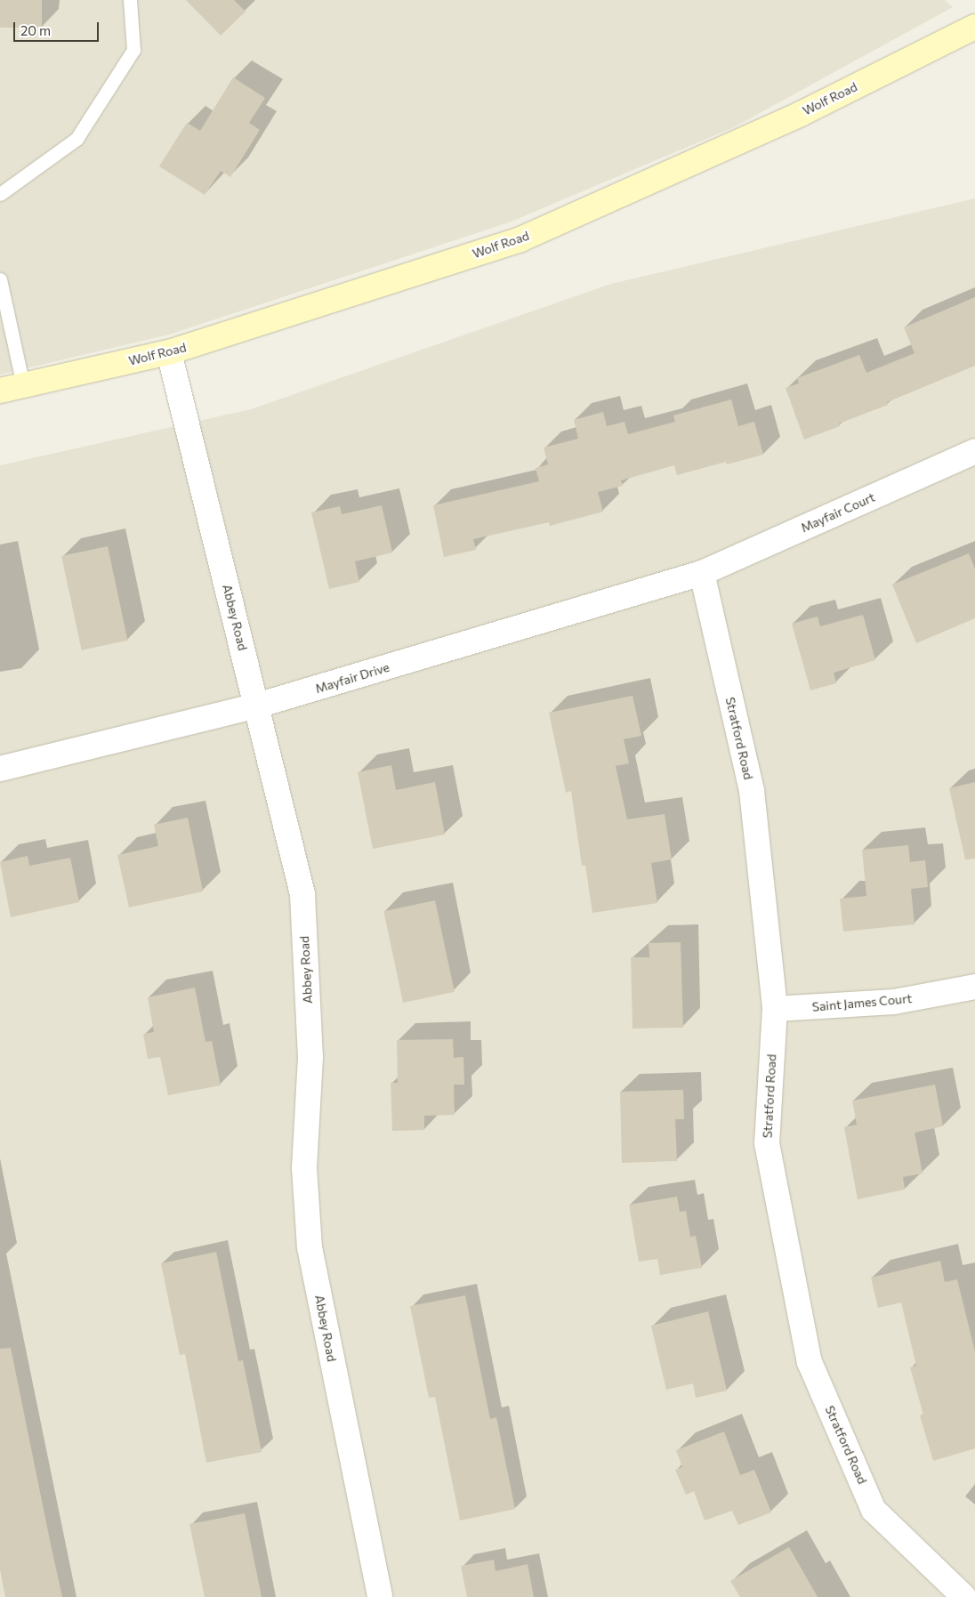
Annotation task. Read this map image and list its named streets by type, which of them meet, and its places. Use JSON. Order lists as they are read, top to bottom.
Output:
{
  "streets": {
    "main road": ["Wolf Road"],
    "street": [
      "Mayfair Court",
      "Abbey Road",
      "Mayfair Drive",
      "Stratford Road",
      "Saint James Court"
    ]
  },
  "crossings": [
    ["Wolf Road", "Abbey Road"],
    ["Mayfair Court", "Mayfair Drive"],
    ["Mayfair Court", "Stratford Road"],
    ["Abbey Road", "Mayfair Drive"],
    ["Mayfair Drive", "Stratford Road"],
    ["Stratford Road", "Saint James Court"]
  ],
  "scale_bar": "20 m"
}
